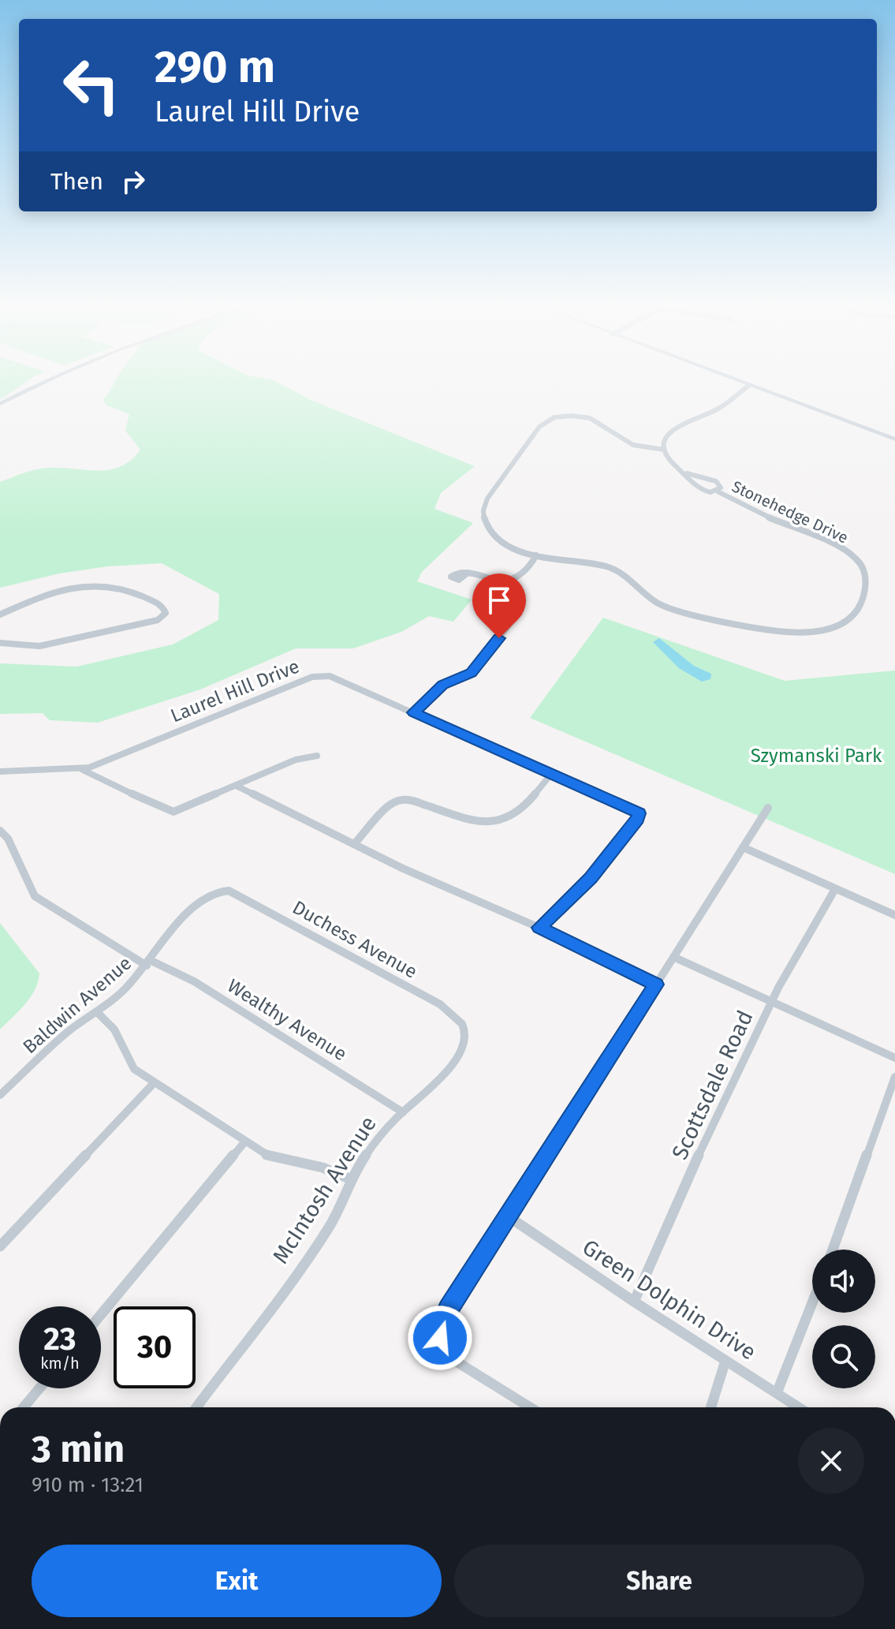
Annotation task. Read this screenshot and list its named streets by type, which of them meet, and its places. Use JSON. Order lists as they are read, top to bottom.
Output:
{
  "streets": {
    "street": [
      "Stonehedge Drive",
      "Laurel Hill Drive",
      "Duchess Avenue",
      "Baldwin Avenue",
      "Wealthy Avenue",
      "Scottsdale Road",
      "McIntosh Avenue",
      "Green Dolphin Drive"
    ]
  },
  "crossings": [
    ["Duchess Avenue", "Baldwin Avenue"],
    ["Duchess Avenue", "McIntosh Avenue"],
    ["Baldwin Avenue", "Wealthy Avenue"],
    ["Wealthy Avenue", "McIntosh Avenue"],
    ["Scottsdale Road", "Green Dolphin Drive"]
  ],
  "parks": ["Szymanski Park"],
  "page": {
    "turn": ["290 m", "Laurel Hill Drive"],
    "then": "Then",
    "speed": "23 km/h",
    "limit": "30",
    "heading": ["3 min", "910 m · 13:21"],
    "buttons": ["Exit", "Share"]
  }
}
